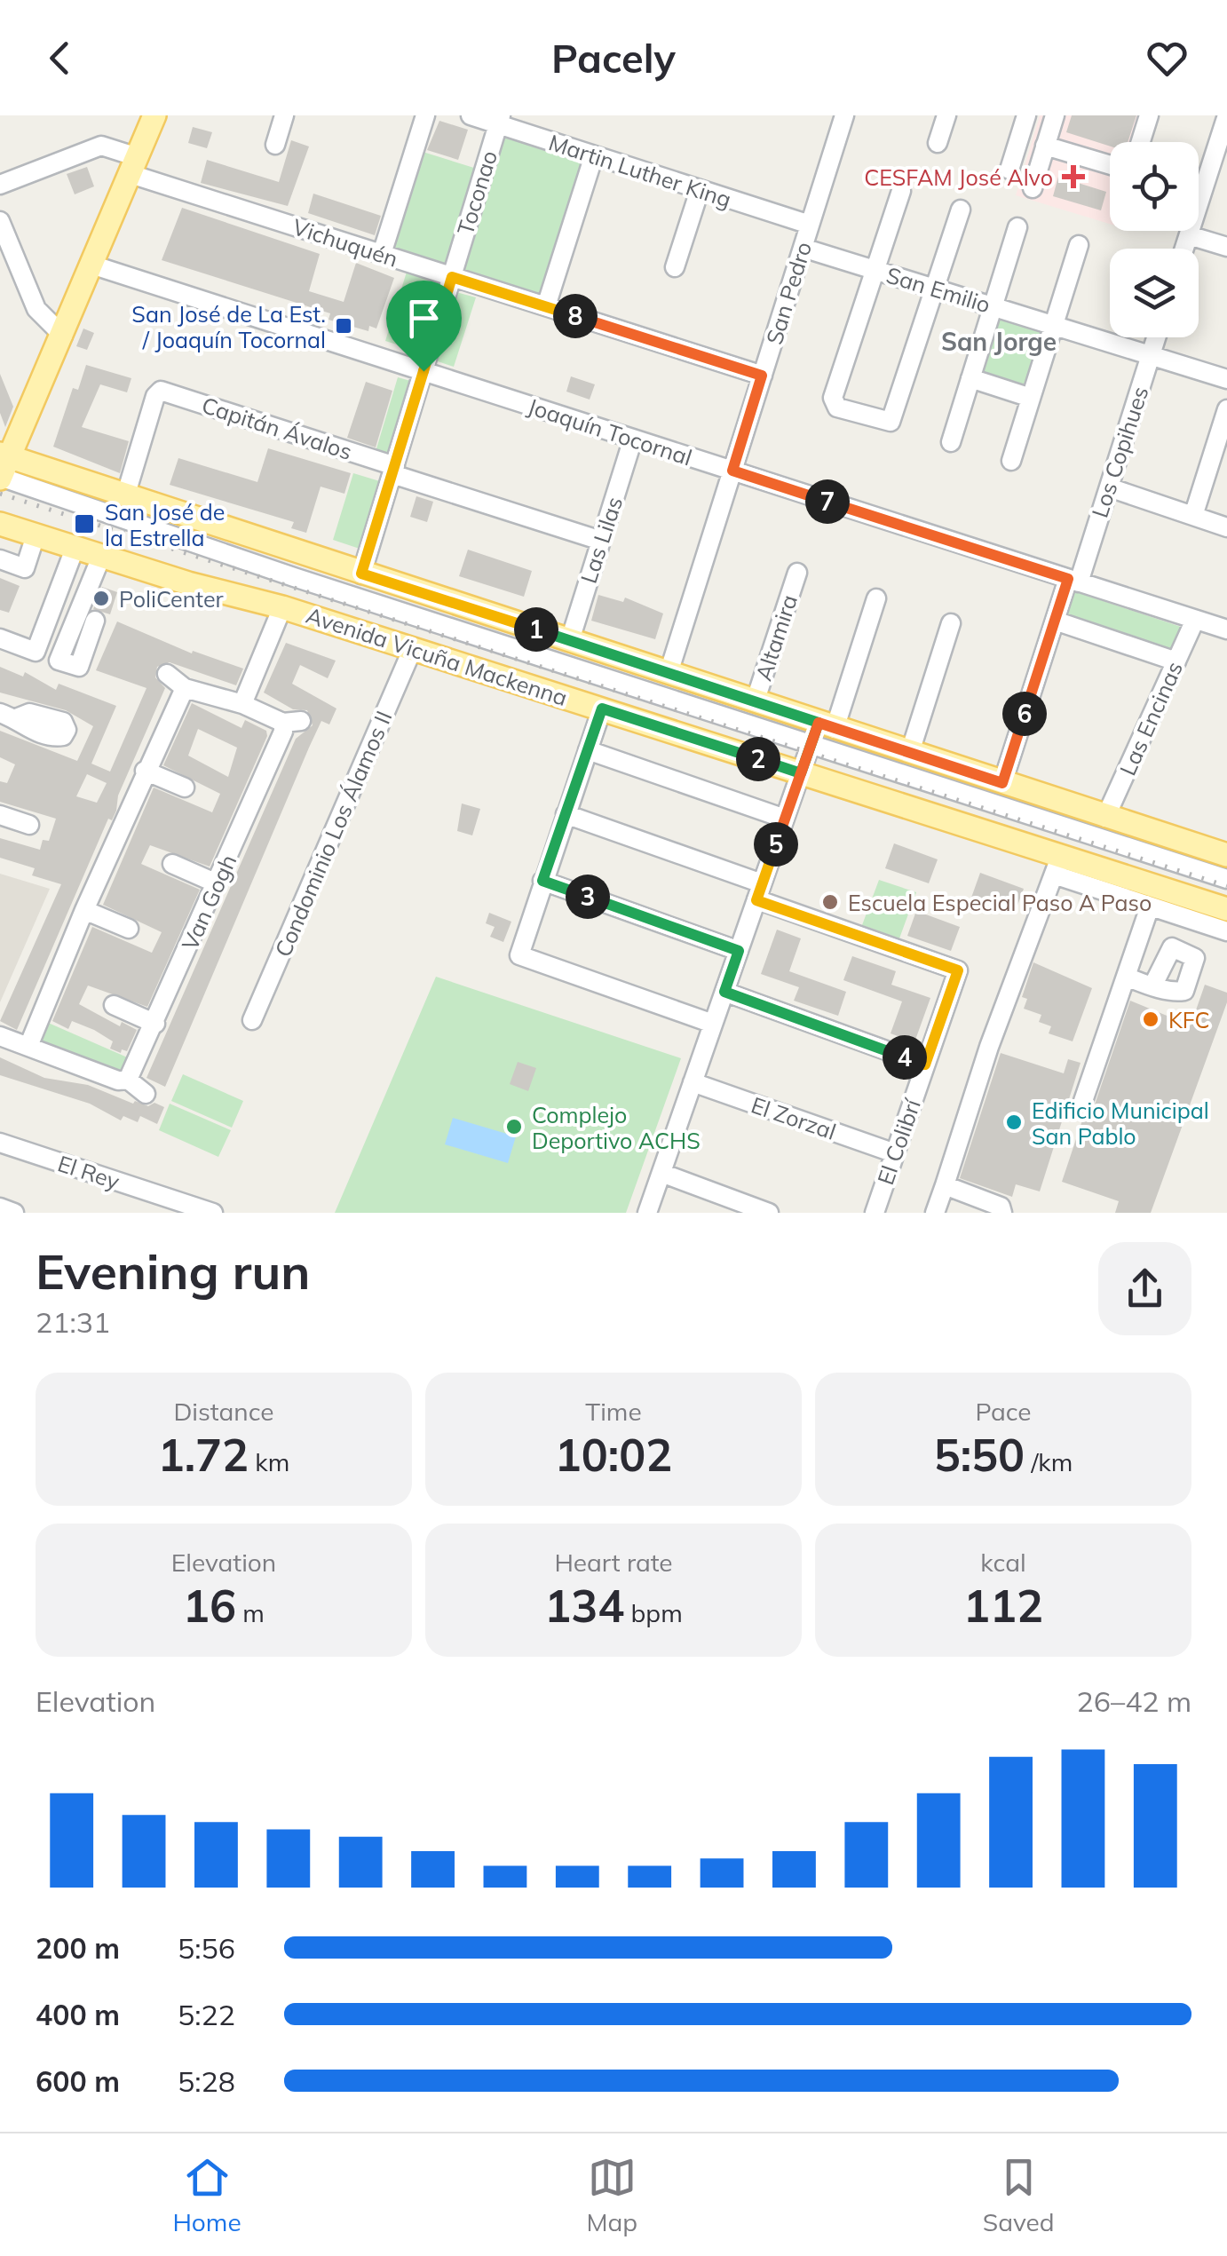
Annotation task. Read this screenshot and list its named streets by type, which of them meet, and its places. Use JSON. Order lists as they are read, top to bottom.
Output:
{
  "streets": {
    "main road": ["Avenida Vicuña Mackenna"],
    "street": [
      "Martin Luther King",
      "Toconao",
      "Vichuquén",
      "San Emilio",
      "San Pedro",
      "Capitán Ávalos",
      "Joaquín Tocornal",
      "Los Copihues",
      "Las Lilas",
      "Altamira",
      "Las Encinas",
      "Condominio Los Álamos II",
      "Van Gogh",
      "El Zorzal",
      "El Colibrí",
      "El Rey"
    ]
  },
  "crossings": [
    ["Martin Luther King", "Toconao"],
    ["Martin Luther King", "San Pedro"],
    ["Toconao", "Vichuquén"],
    ["Toconao", "Capitán Ávalos"],
    ["Toconao", "Joaquín Tocornal"],
    ["Vichuquén", "San Pedro"],
    ["San Emilio", "San Pedro"],
    ["San Emilio", "Los Copihues"],
    ["San Pedro", "Joaquín Tocornal"],
    ["Capitán Ávalos", "Las Lilas"],
    ["Joaquín Tocornal", "Los Copihues"],
    ["Joaquín Tocornal", "Las Lilas"],
    ["Joaquín Tocornal", "Las Encinas"],
    ["Avenida Vicuña Mackenna", "Condominio Los Álamos II"],
    ["El Zorzal", "El Colibrí"]
  ],
  "districts": ["San Jorge"],
  "places": {
    "health": ["CESFAM José Alvo"],
    "transit": ["San José de La Est. / Joaquín Tocornal", "San José de la Estrella"],
    "other": [
      "PoliCenter",
      "Escuela Especial Paso A Paso",
      "KFC",
      "Edificio Municipal San Pablo",
      "Complejo Deportivo ACHS"
    ]
  },
  "page": {
    "header": "Pacely",
    "pins": [
      "8",
      "7",
      "1",
      "6",
      "2",
      "5",
      "3",
      "4"
    ],
    "heading": ["Evening run", "21:31"],
    "stats": [
      ["Distance", "1.72 km"],
      ["Time", "10:02"],
      ["Pace", "5:50 /km"],
      ["Elevation", "16 m"],
      ["Heart rate", "134 bpm"],
      ["kcal", "112"]
    ],
    "chart": ["Elevation", "26–42 m"],
    "list": [
      {
        "name": "200 m",
        "note": "5:56"
      },
      {
        "name": "400 m",
        "note": "5:22"
      },
      {
        "name": "600 m",
        "note": "5:28"
      }
    ],
    "tabs": ["Home", "Map", "Saved"]
  }
}
